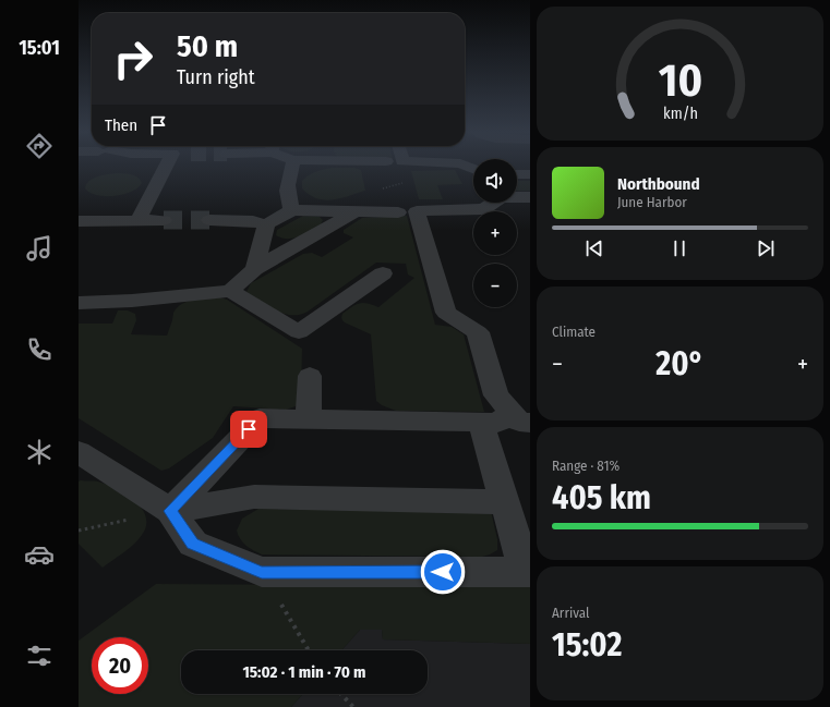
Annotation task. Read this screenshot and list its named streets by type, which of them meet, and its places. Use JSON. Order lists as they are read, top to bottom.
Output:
{
  "page": {
    "tabs": "15:01",
    "turn": ["50 m", "Turn right"],
    "then": "Then",
    "map_buttons": ["+", "−"],
    "song": ["Northbound", "June Harbor"],
    "tile": [
      "Climate",
      ["Range · 81%", "405 km"],
      ["Arrival", "15:02"]
    ],
    "heat": ["−", "20°", "+"],
    "limit": "20",
    "trip": "15:02 · 1 min · 70 m",
    "gauge": ["10", "km/h"]
  }
}
